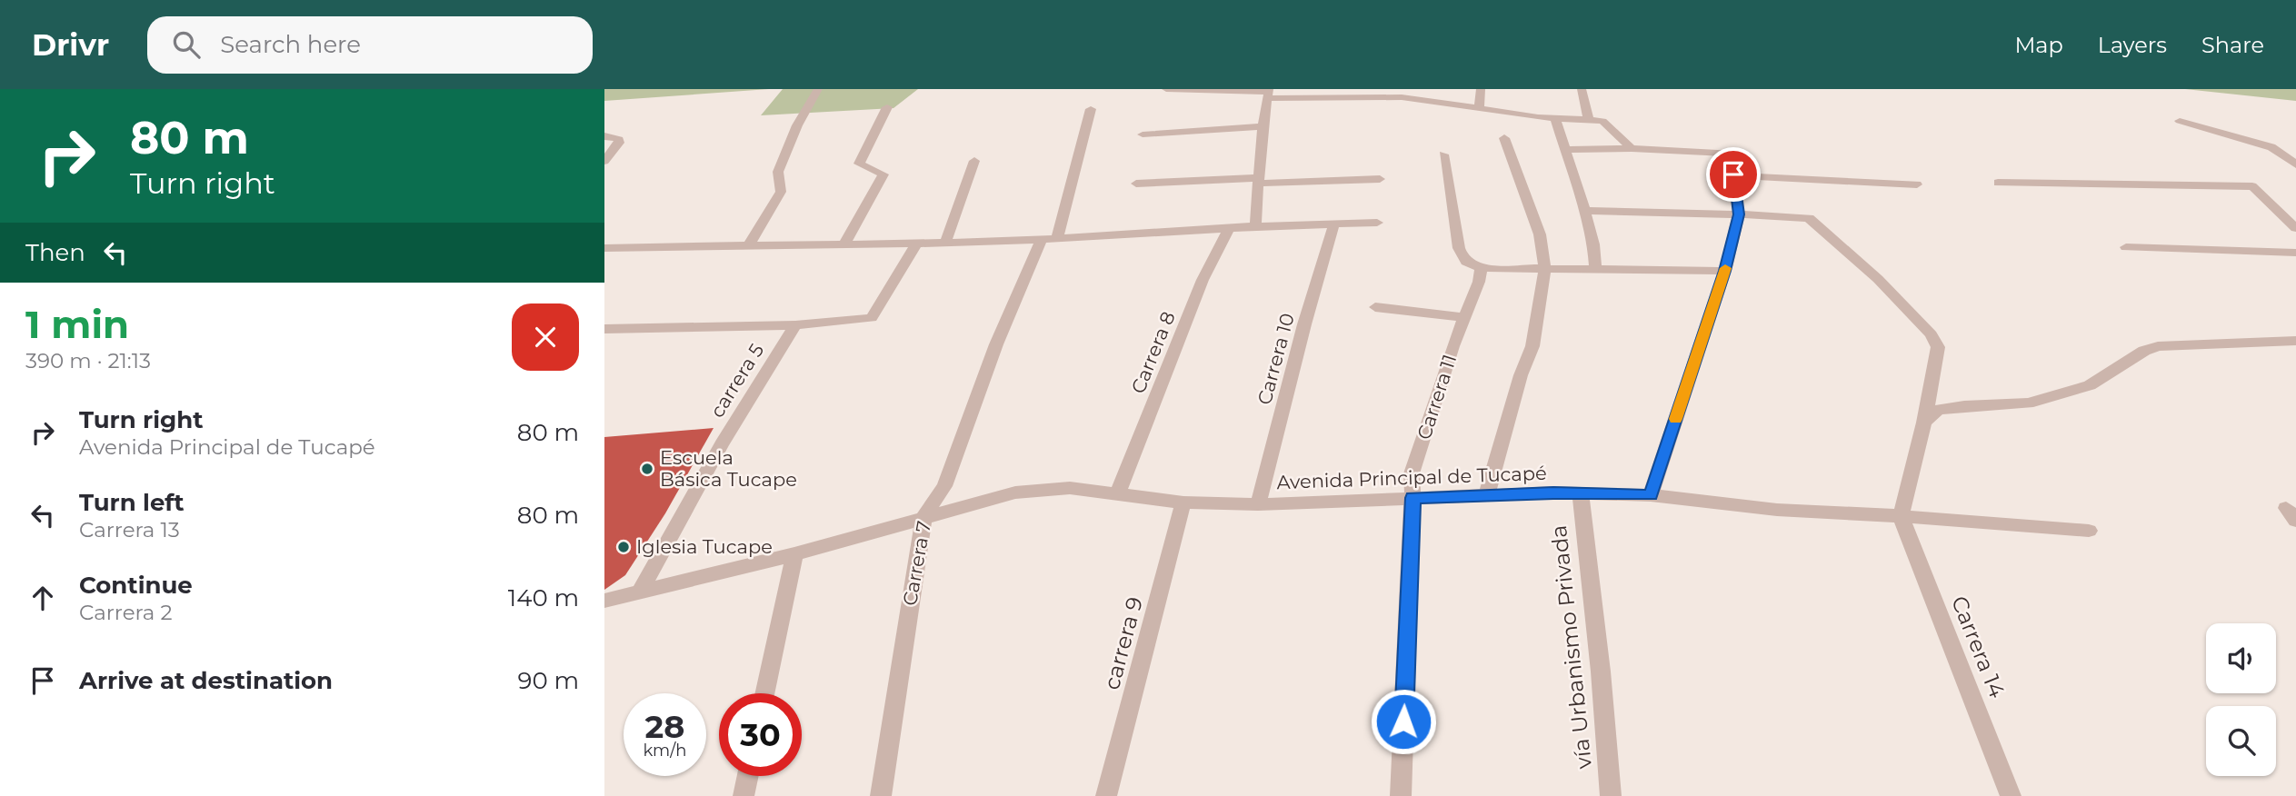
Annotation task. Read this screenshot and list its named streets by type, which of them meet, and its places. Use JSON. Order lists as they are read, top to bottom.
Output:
{
  "streets": {
    "street": [
      "Carrera 8",
      "Carrera 10",
      "carrera 5",
      "Carrera 11",
      "Avenida Principal de Tucapé",
      "Carrera 7",
      "carrera 9",
      "vía Urbanismo Privada",
      "Carrera 14"
    ]
  },
  "crossings": [
    ["Carrera 8", "Avenida Principal de Tucapé"],
    ["Carrera 10", "Avenida Principal de Tucapé"],
    ["carrera 5", "Avenida Principal de Tucapé"],
    ["Carrera 11", "Avenida Principal de Tucapé"],
    ["Avenida Principal de Tucapé", "Carrera 7"],
    ["Avenida Principal de Tucapé", "carrera 9"],
    ["Avenida Principal de Tucapé", "vía Urbanismo Privada"],
    ["Avenida Principal de Tucapé", "Carrera 14"]
  ],
  "places": ["Escuela Básica Tucape", "Iglesia Tucape"],
  "page": {
    "header": "Drivr",
    "search": "Search here",
    "nav": ["Map", "Layers", "Share"],
    "turn": ["80 m", "Turn right"],
    "then": "Then",
    "heading": ["1 min", "390 m · 21:13"],
    "list": [
      {
        "name": "Turn right",
        "note": "Avenida Principal de Tucapé",
        "value": "80 m"
      },
      {
        "name": "Turn left",
        "note": "Carrera 13",
        "value": "80 m"
      },
      {
        "name": "Continue",
        "note": "Carrera 2",
        "value": "140 m"
      },
      {
        "name": "Arrive at destination",
        "value": "90 m"
      }
    ],
    "speed": "28 km/h",
    "limit": "30"
  }
}
